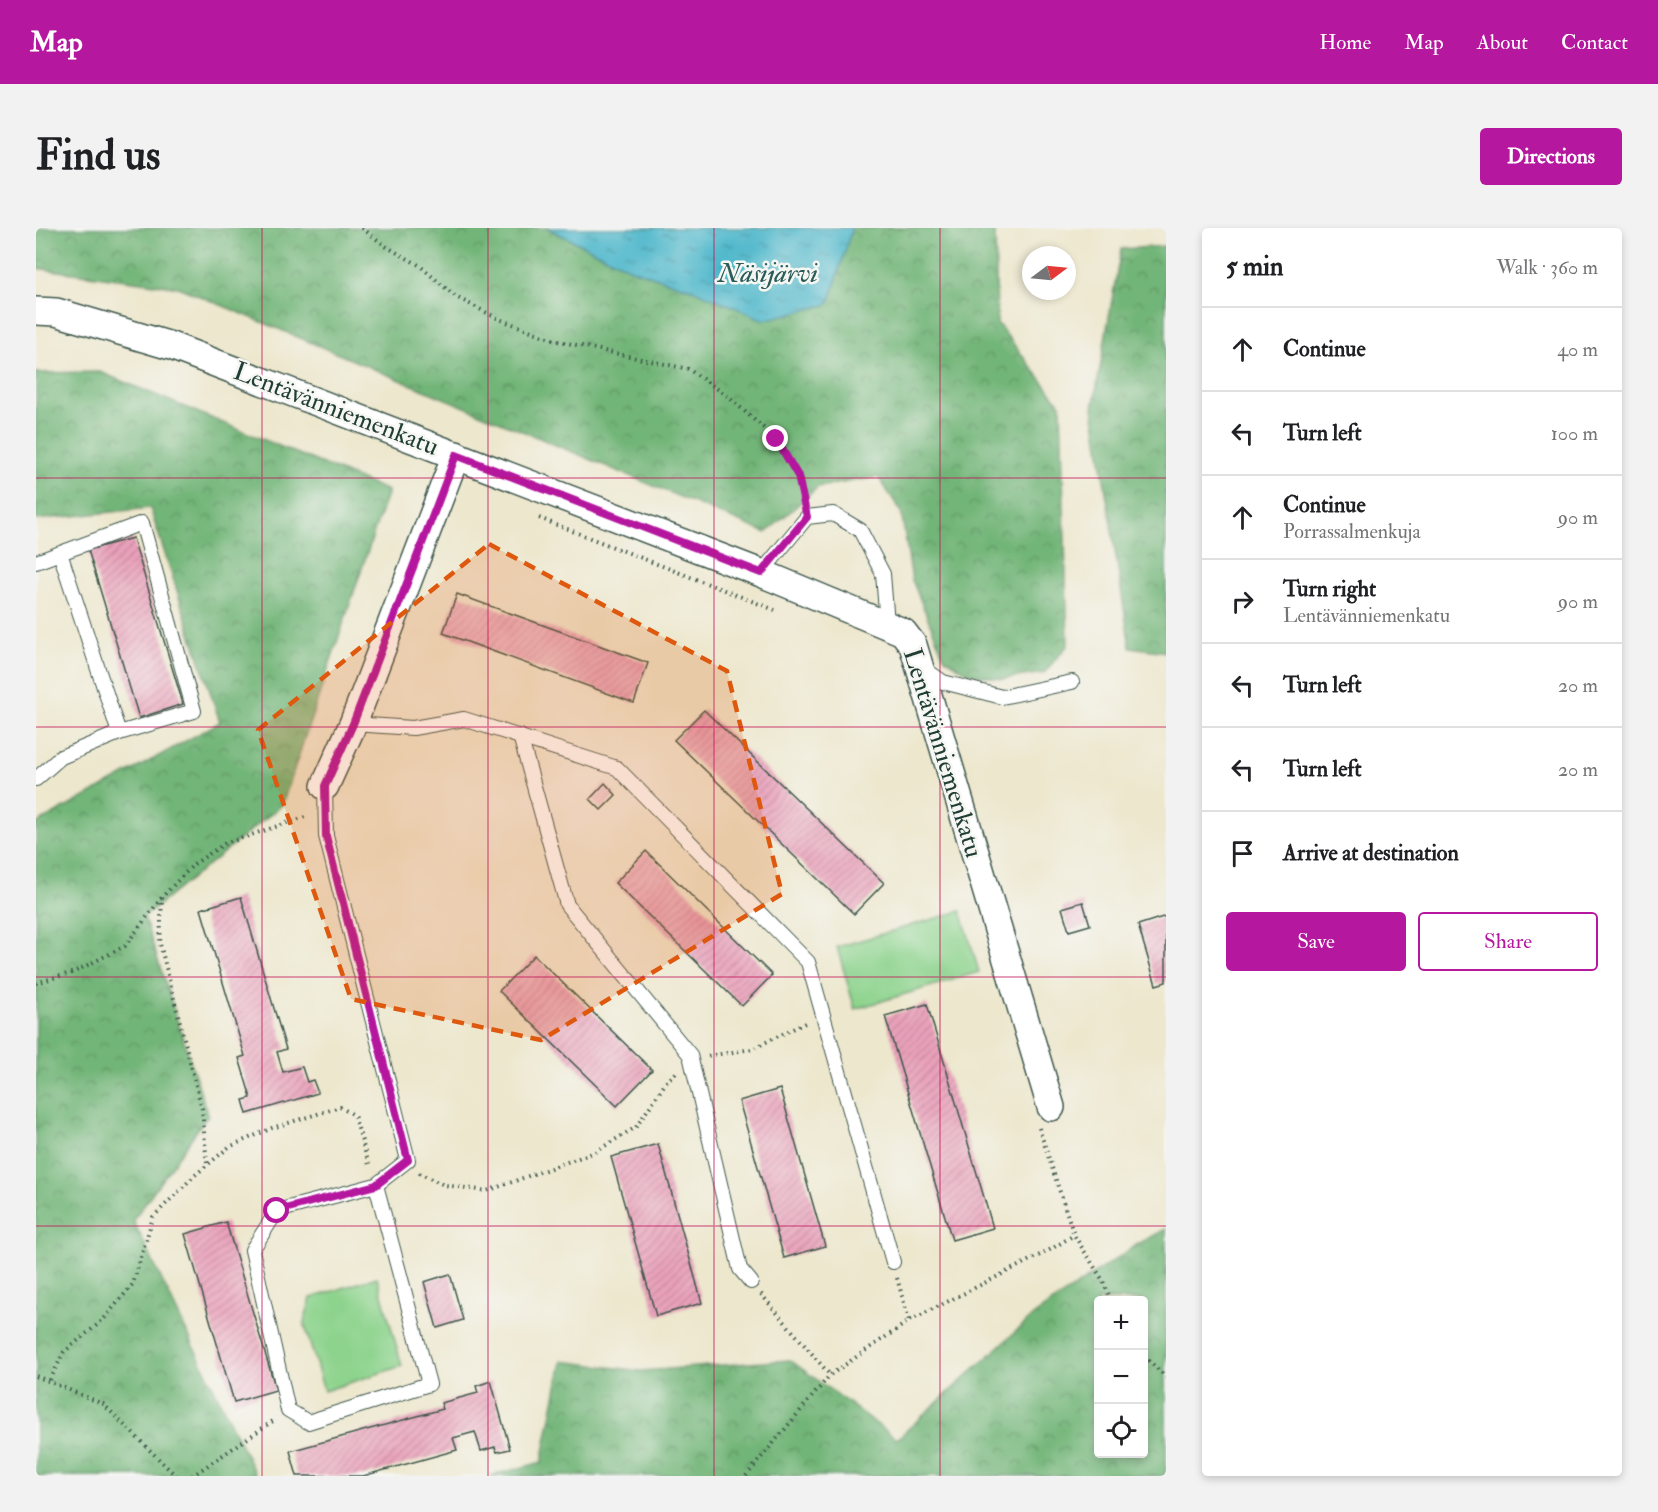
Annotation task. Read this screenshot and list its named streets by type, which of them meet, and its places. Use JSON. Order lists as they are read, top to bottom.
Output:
{
  "streets": {
    "street": ["Lentävänniemenkatu"]
  },
  "water": ["Näsijärvi"],
  "north": "right",
  "page": {
    "header": "Map",
    "nav": [
      "Home",
      "Map",
      "About",
      "Contact"
    ],
    "buttons": [
      "Directions",
      ["Save", "Share"]
    ],
    "title": "Find us",
    "heading": ["5 min", "Walk · 360 m"],
    "list": [
      ["Continue", "40 m"],
      ["Turn left", "100 m"],
      ["Continue", "Porrassalmenkuja", "90 m"],
      ["Turn right", "Lentävänniemenkatu", "90 m"],
      ["Turn left", "20 m"],
      ["Turn left", "20 m"],
      "Arrive at destination"
    ],
    "map_buttons": ["+", "−"]
  }
}
